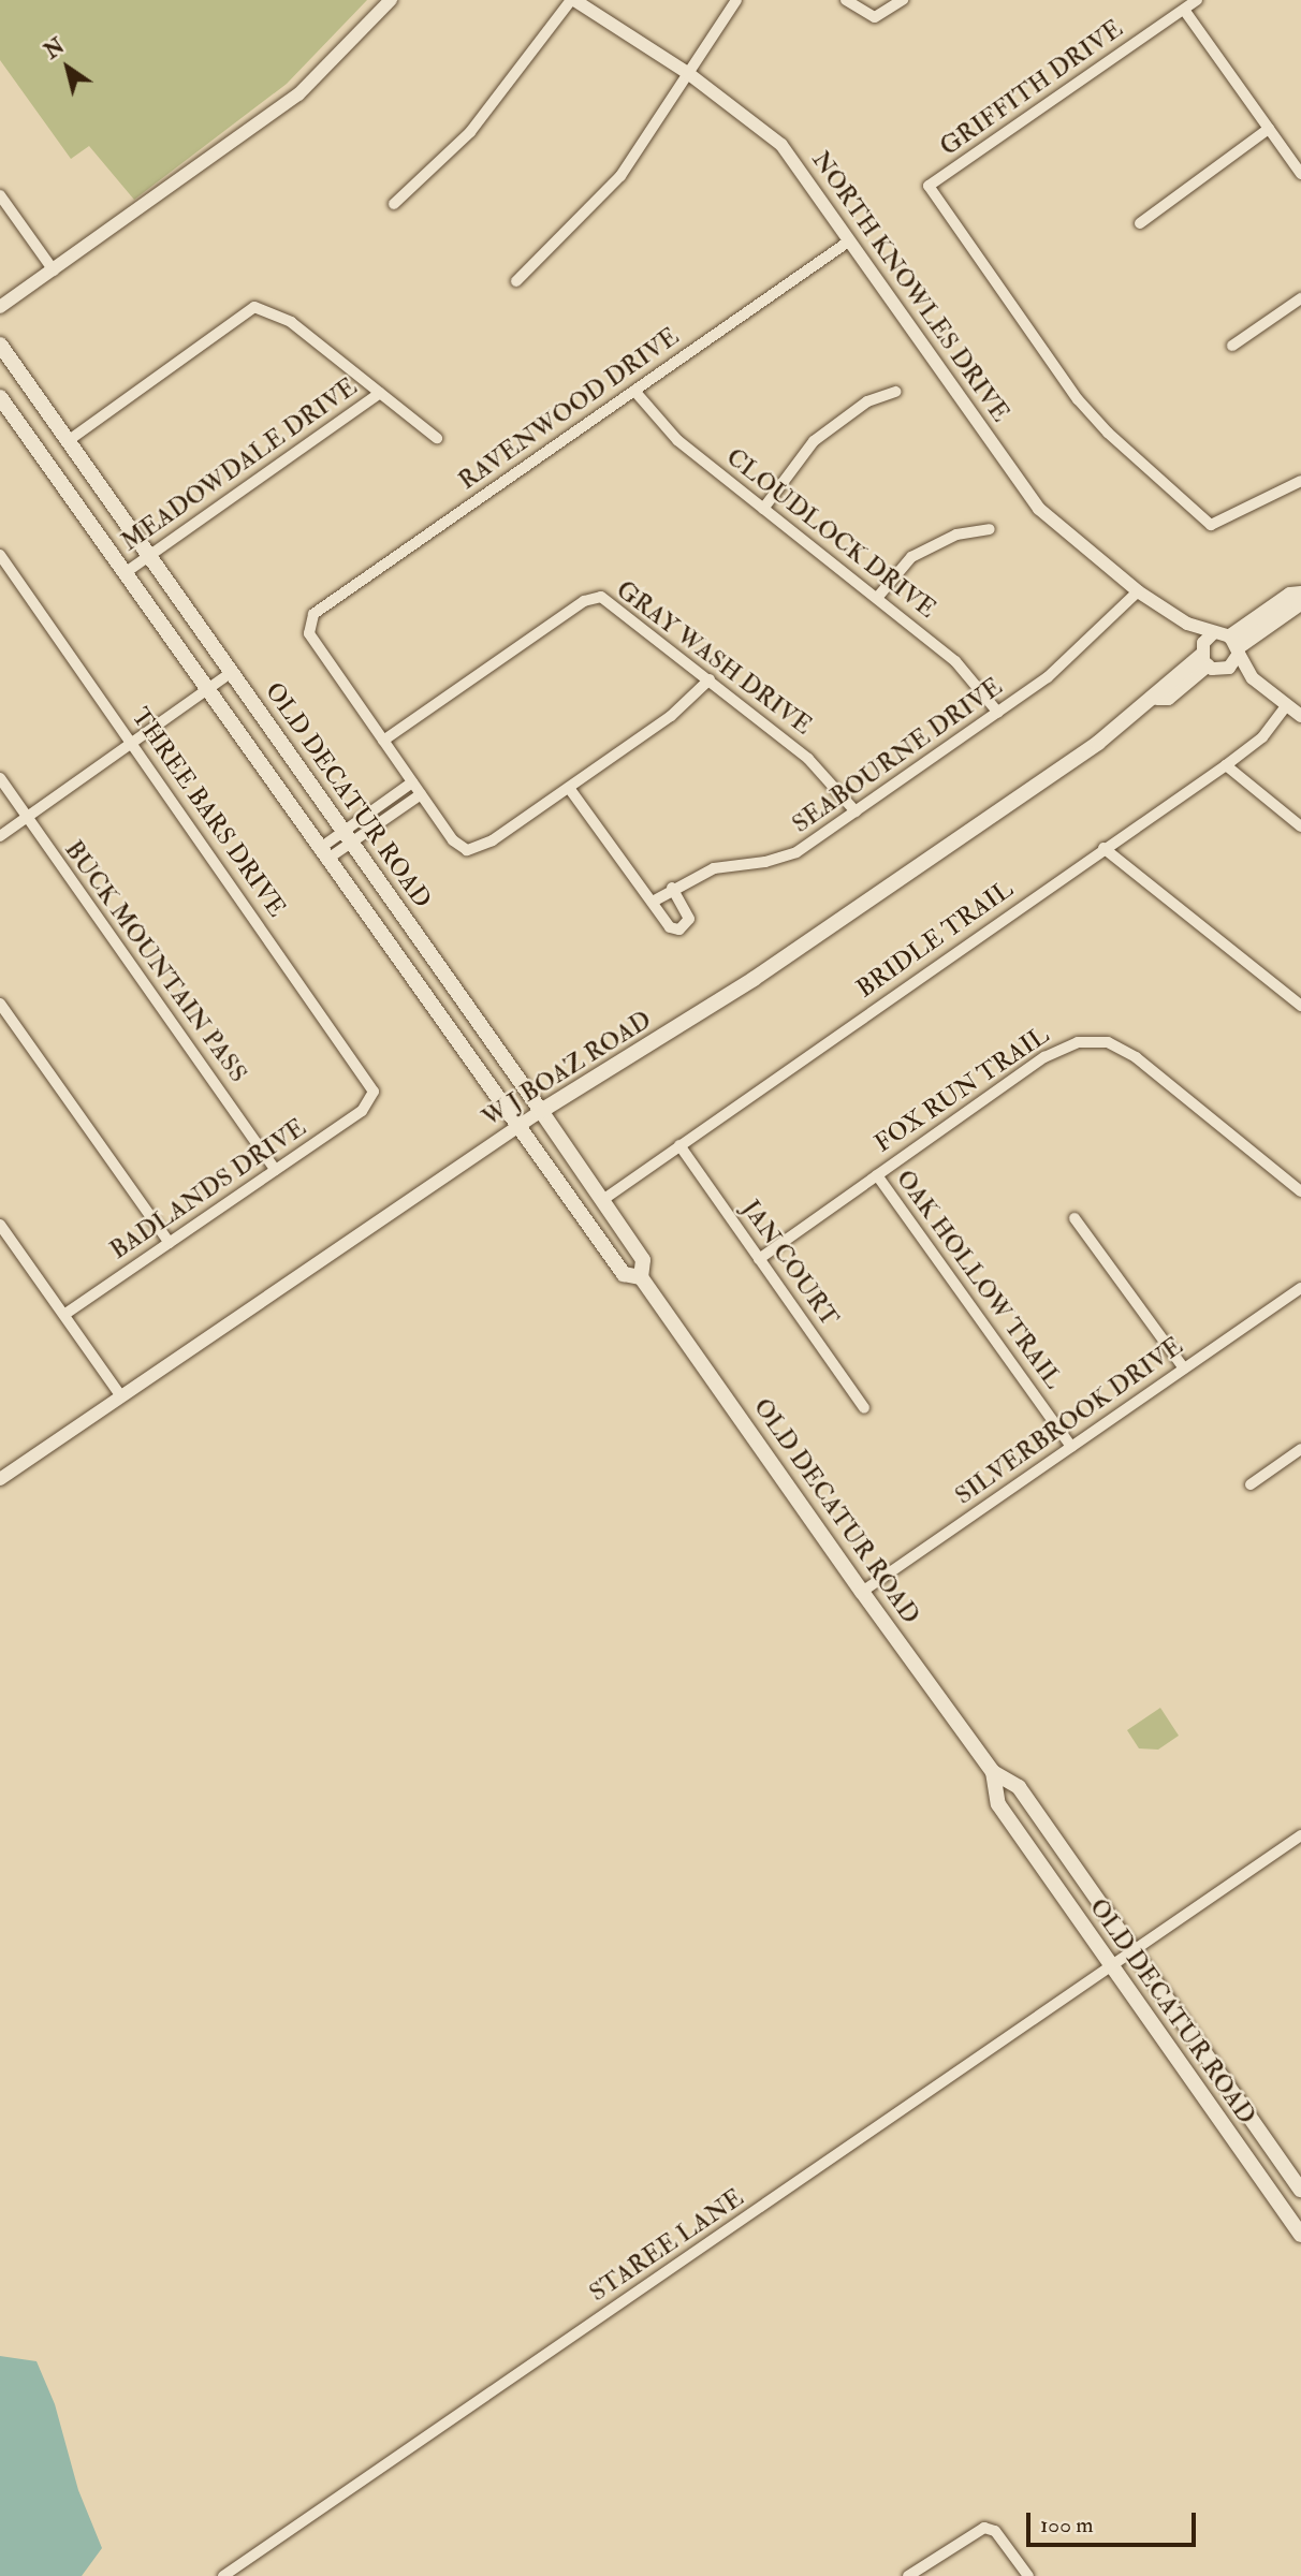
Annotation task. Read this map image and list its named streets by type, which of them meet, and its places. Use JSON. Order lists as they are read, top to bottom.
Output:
{
  "streets": {
    "main road": ["OLD DECATUR ROAD", "W J BOAZ ROAD"],
    "street": [
      "GRIFFITH DRIVE",
      "NORTH KNOWLES DRIVE",
      "RAVENWOOD DRIVE",
      "MEADOWDALE DRIVE",
      "CLOUDLOCK DRIVE",
      "GRAY WASH DRIVE",
      "SEABOURNE DRIVE",
      "THREE BARS DRIVE",
      "BRIDLE TRAIL",
      "BUCK MOUNTAIN PASS",
      "FOX RUN TRAIL",
      "BADLANDS DRIVE",
      "JAN COURT",
      "OAK HOLLOW TRAIL",
      "SILVERBROOK DRIVE",
      "STAREE LANE"
    ]
  },
  "crossings": [
    ["NORTH KNOWLES DRIVE", "RAVENWOOD DRIVE"],
    ["NORTH KNOWLES DRIVE", "SEABOURNE DRIVE"],
    ["NORTH KNOWLES DRIVE", "W J BOAZ ROAD"],
    ["RAVENWOOD DRIVE", "CLOUDLOCK DRIVE"],
    ["RAVENWOOD DRIVE", "GRAY WASH DRIVE"],
    ["MEADOWDALE DRIVE", "OLD DECATUR ROAD"],
    ["CLOUDLOCK DRIVE", "SEABOURNE DRIVE"],
    ["GRAY WASH DRIVE", "SEABOURNE DRIVE"],
    ["OLD DECATUR ROAD", "BRIDLE TRAIL"],
    ["OLD DECATUR ROAD", "W J BOAZ ROAD"],
    ["OLD DECATUR ROAD", "SILVERBROOK DRIVE"],
    ["OLD DECATUR ROAD", "STAREE LANE"],
    ["THREE BARS DRIVE", "BADLANDS DRIVE"],
    ["BRIDLE TRAIL", "JAN COURT"],
    ["BUCK MOUNTAIN PASS", "BADLANDS DRIVE"],
    ["FOX RUN TRAIL", "JAN COURT"],
    ["FOX RUN TRAIL", "OAK HOLLOW TRAIL"],
    ["OAK HOLLOW TRAIL", "SILVERBROOK DRIVE"]
  ],
  "scale_bar": "100 m",
  "north": "top left"
}
